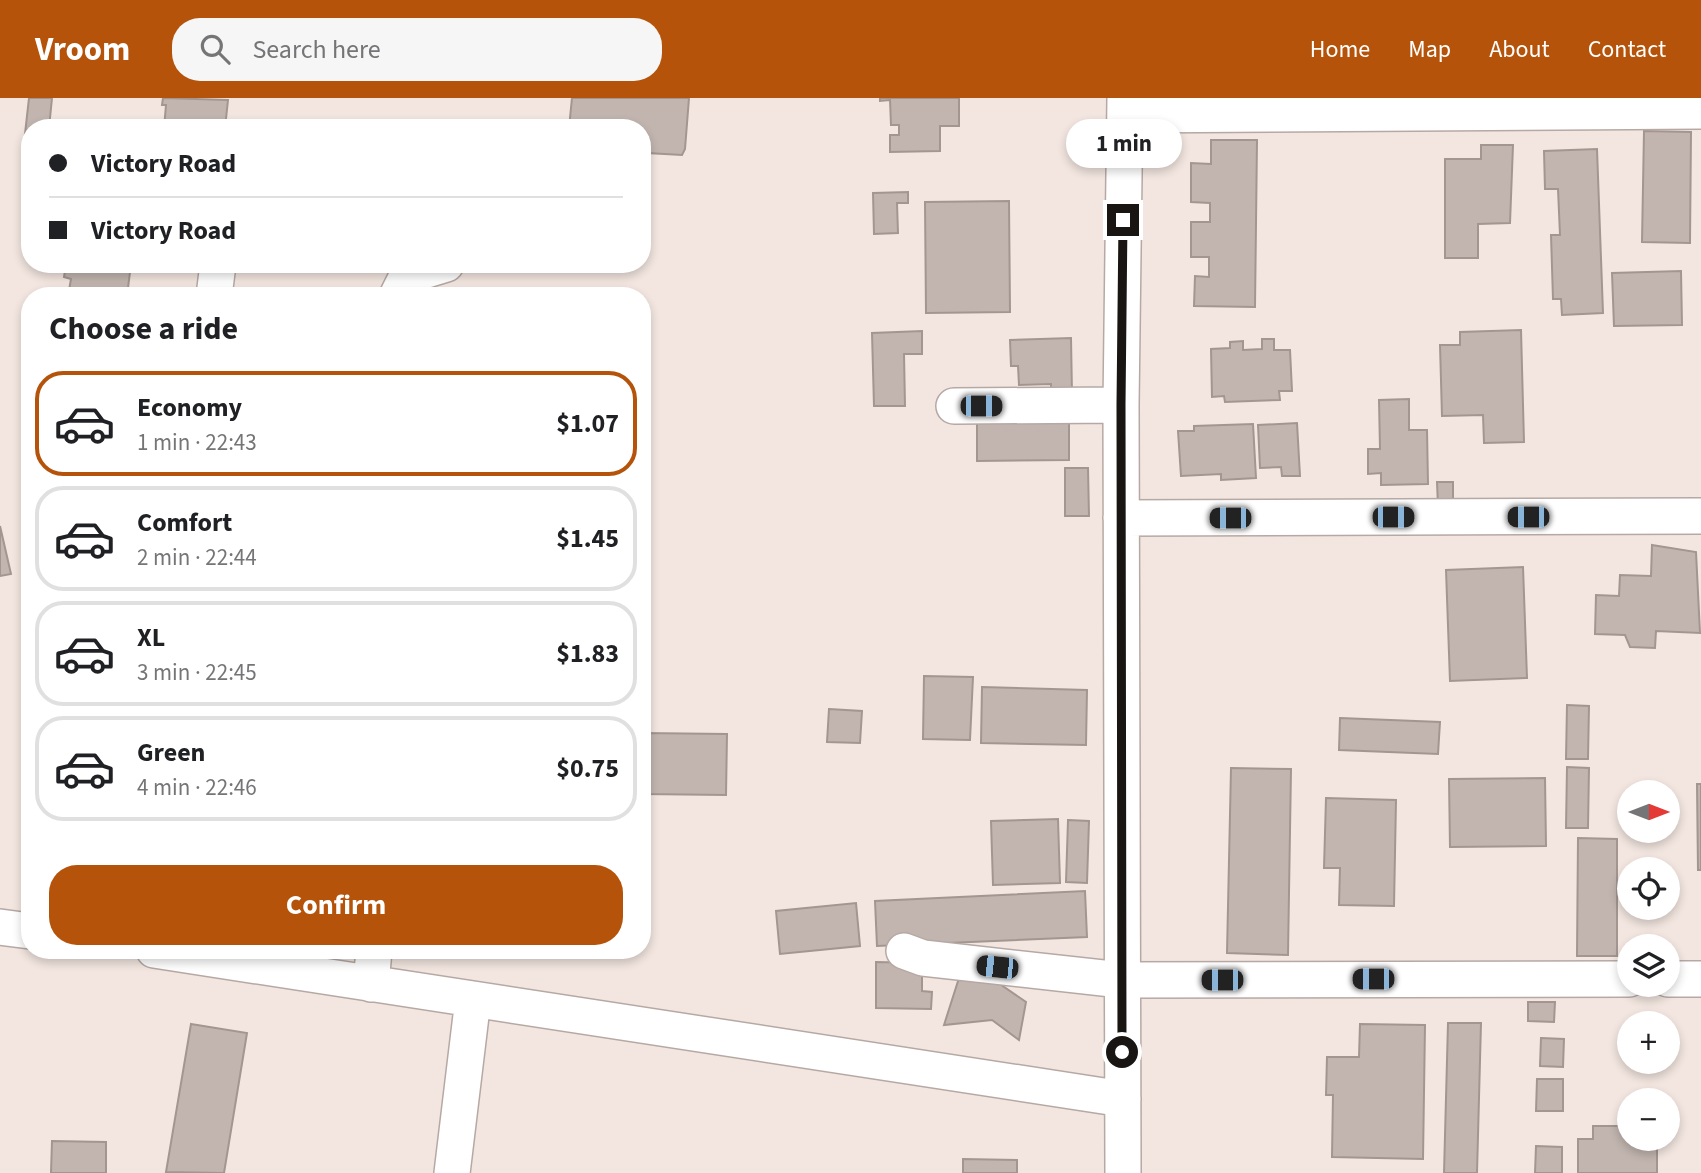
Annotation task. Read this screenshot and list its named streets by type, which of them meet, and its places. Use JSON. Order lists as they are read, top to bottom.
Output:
{
  "north": "right",
  "page": {
    "header": "Vroom",
    "search": "Search here",
    "nav": [
      "Home",
      "Map",
      "About",
      "Contact"
    ],
    "bubble": "1 min",
    "banner": ["Victory Road", "Victory Road"],
    "heading": "Choose a ride",
    "list": [
      {
        "name": "Economy",
        "note": "1 min · 22:43",
        "value": "$1.07"
      },
      {
        "name": "Comfort",
        "note": "2 min · 22:44",
        "value": "$1.45"
      },
      {
        "name": "XL",
        "note": "3 min · 22:45",
        "value": "$1.83"
      },
      {
        "name": "Green",
        "note": "4 min · 22:46",
        "value": "$0.75"
      }
    ],
    "map_buttons": ["+", "−"],
    "buttons": "Confirm"
  }
}
